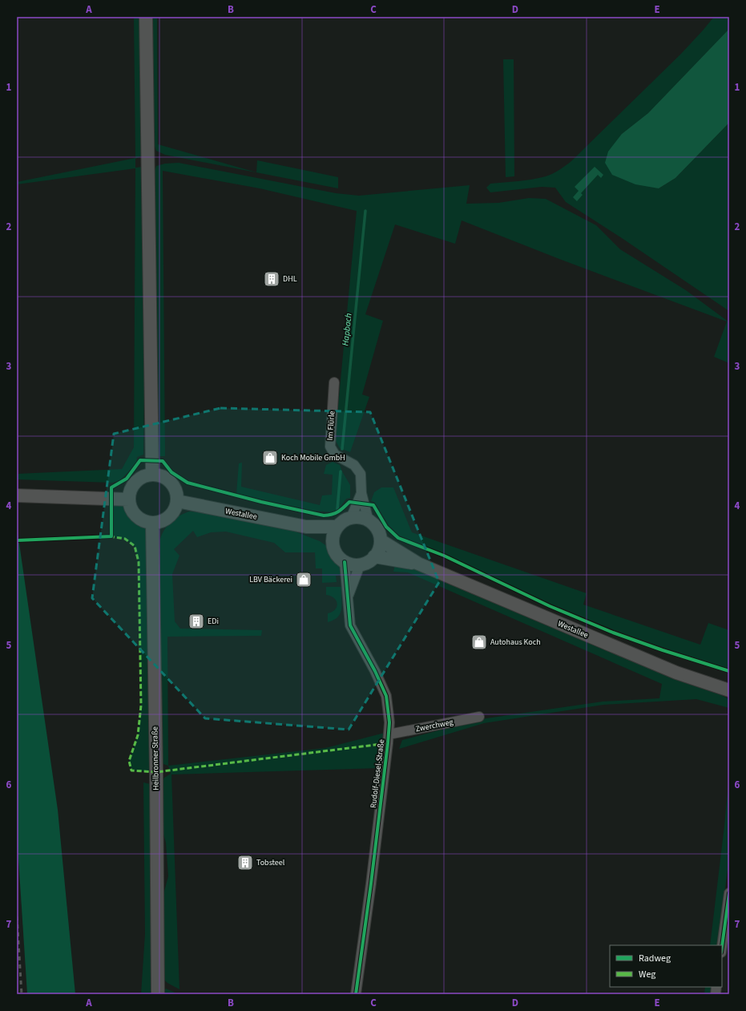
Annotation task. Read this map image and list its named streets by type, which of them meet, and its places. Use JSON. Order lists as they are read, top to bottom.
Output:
{
  "streets": {
    "main road": ["Westallee", "Heilbronner Straße"],
    "street": ["Im Flürle", "Zwerchweg", "Rudolf-Diesel-Straße"]
  },
  "crossings": [
    ["Im Flürle", "Westallee"],
    ["Im Flürle", "Rudolf-Diesel-Straße"],
    ["Westallee", "Heilbronner Straße"],
    ["Westallee", "Rudolf-Diesel-Straße"],
    ["Zwerchweg", "Rudolf-Diesel-Straße"]
  ],
  "water": ["Hapbach"],
  "places": {
    "building": ["DHL", "EDi", "Tobsteel"],
    "shop": ["Koch Mobile GmbH", "LBV Bäckerei", "Autohaus Koch"]
  },
  "legend": ["Radweg", "Weg"],
  "grid": {
    "columns": [
      "A",
      "B",
      "C",
      "D",
      "E"
    ],
    "rows": [
      "1",
      "2",
      "3",
      "4",
      "5",
      "6",
      "7"
    ]
  }
}
